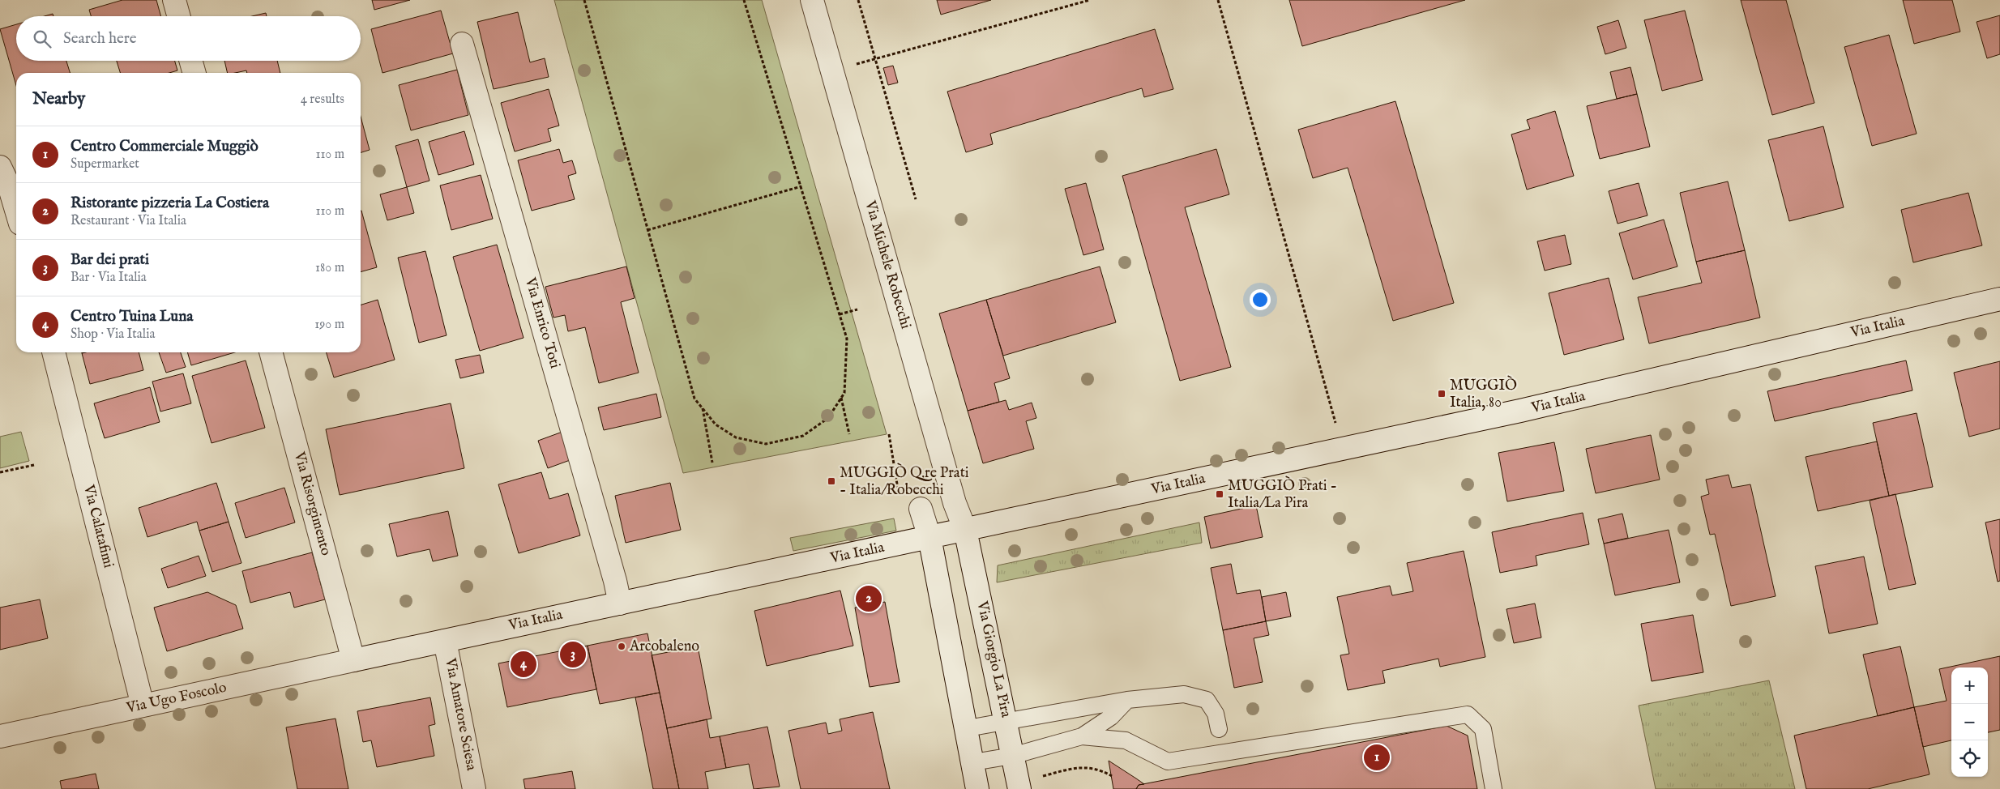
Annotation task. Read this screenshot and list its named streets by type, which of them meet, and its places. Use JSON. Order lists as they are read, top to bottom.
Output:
{
  "streets": {
    "street": [
      "Via Michele Robecchi",
      "Via Enrico Toti",
      "Via Italia",
      "Via Risorgimento",
      "Via Calatafimi",
      "Via Giorgio La Pira",
      "Via Ugo Foscolo",
      "Via Amatore Sciesa"
    ]
  },
  "crossings": [
    ["Via Michele Robecchi", "Via Italia"],
    ["Via Michele Robecchi", "Via Giorgio La Pira"],
    ["Via Enrico Toti", "Via Italia"],
    ["Via Italia", "Via Risorgimento"],
    ["Via Italia", "Via Giorgio La Pira"],
    ["Via Italia", "Via Ugo Foscolo"],
    ["Via Italia", "Via Amatore Sciesa"],
    ["Via Risorgimento", "Via Ugo Foscolo"],
    ["Via Calatafimi", "Via Ugo Foscolo"]
  ],
  "places": {
    "transit": ["MUGGIÒ Italia, 80", "MUGGIÒ Q.re Prati - Italia/Robecchi", "MUGGIÒ Prati - Italia/La Pira"],
    "other": ["Arcobaleno"]
  },
  "page": {
    "search": "Search here",
    "heading": ["Nearby", "4 results"],
    "list": [
      {
        "mark": "1",
        "name": "Centro Commerciale Muggiò",
        "note": "Supermarket",
        "value": "110 m"
      },
      {
        "mark": "2",
        "name": "Ristorante pizzeria La Costiera",
        "note": "Restaurant · Via Italia",
        "value": "110 m"
      },
      {
        "mark": "3",
        "name": "Bar dei prati",
        "note": "Bar · Via Italia",
        "value": "180 m"
      },
      {
        "mark": "4",
        "name": "Centro Tuina Luna",
        "note": "Shop · Via Italia",
        "value": "190 m"
      }
    ],
    "pins": [
      "2",
      "3",
      "4",
      "1"
    ],
    "map_buttons": ["+", "−"]
  }
}
